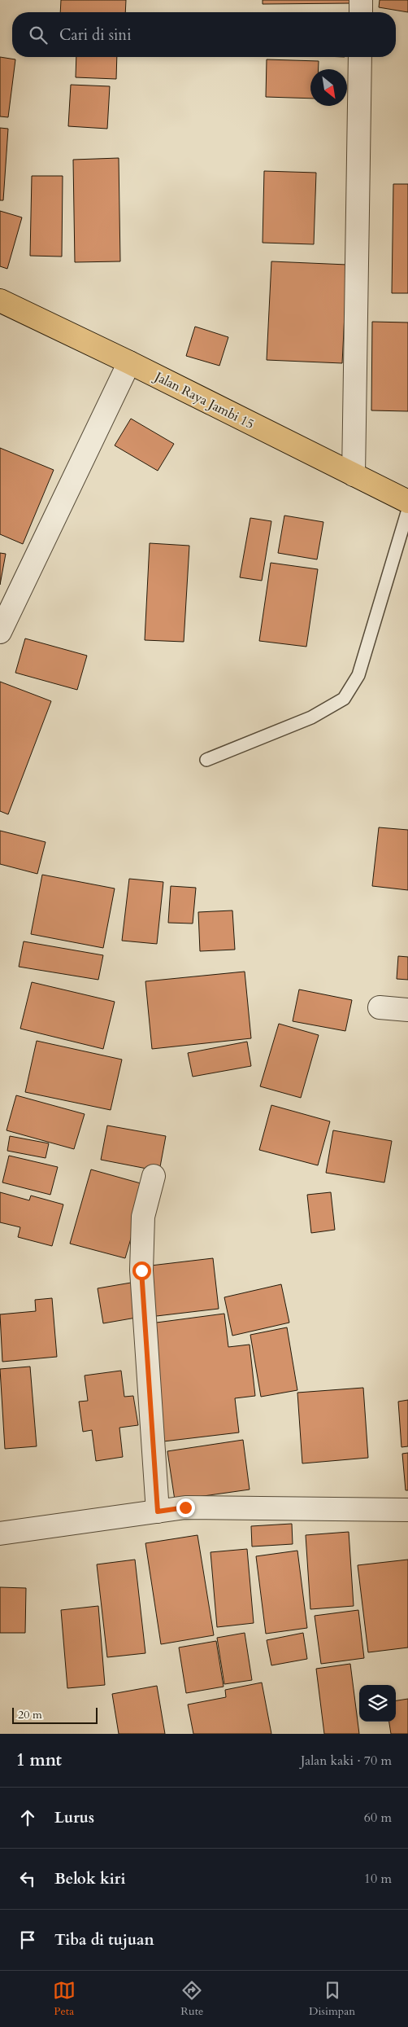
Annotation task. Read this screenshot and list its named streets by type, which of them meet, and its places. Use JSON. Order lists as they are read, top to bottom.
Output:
{
  "streets": {
    "highway": ["Jalan Raya Jambi 15"]
  },
  "scale_bar": "20 m",
  "north": "bottom right",
  "page": {
    "search": "Cari di sini",
    "scale": "20 m",
    "heading": ["1 mnt", "Jalan kaki · 70 m"],
    "list": [
      ["Lurus", "60 m"],
      ["Belok kiri", "10 m"],
      "Tiba di tujuan"
    ],
    "nav": ["Peta", "Rute", "Disimpan"]
  }
}
